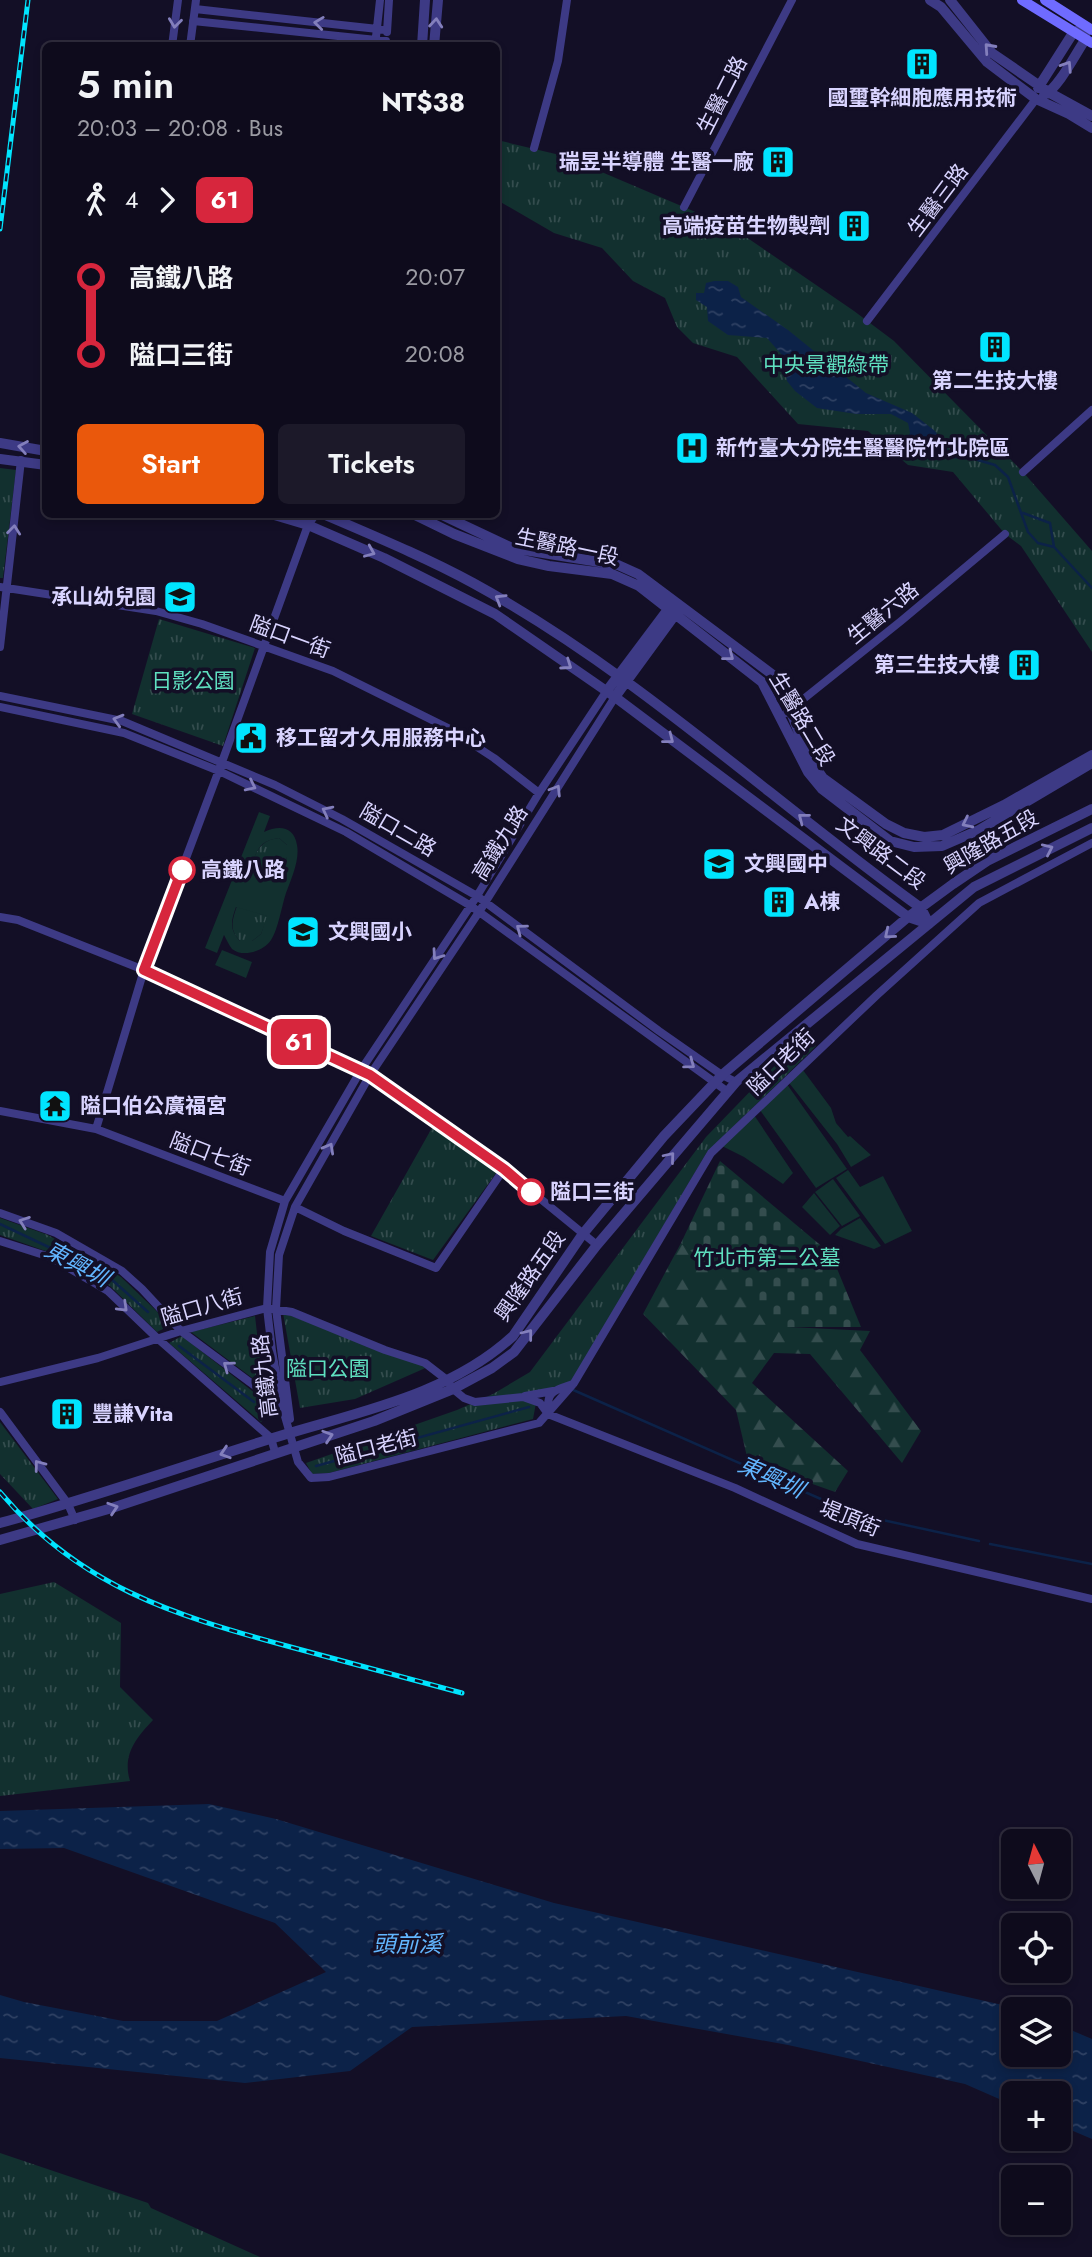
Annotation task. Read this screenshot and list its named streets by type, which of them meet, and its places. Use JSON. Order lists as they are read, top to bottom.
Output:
{
  "streets": {
    "street": [
      "生醫二路",
      "生醫三路",
      "生醫路一段",
      "生醫六路",
      "隘口一街",
      "生醫路二段",
      "隘口二路",
      "興隆路五段",
      "高鐵九路",
      "文興路二段",
      "隘口老街",
      "隘口七街",
      "隘口八街",
      "堤頂街"
    ]
  },
  "crossings": [
    ["生醫路一段", "生醫路二段"],
    ["生醫路一段", "高鐵九路"],
    ["生醫六路", "生醫路二段"],
    ["隘口一街", "高鐵九路"],
    ["生醫路二段", "高鐵九路"],
    ["隘口二路", "興隆路五段"],
    ["隘口二路", "高鐵九路"],
    ["興隆路五段", "高鐵九路"],
    ["興隆路五段", "文興路二段"],
    ["興隆路五段", "隘口老街"],
    ["興隆路五段", "隘口八街"],
    ["高鐵九路", "文興路二段"],
    ["高鐵九路", "隘口老街"],
    ["高鐵九路", "隘口七街"],
    ["高鐵九路", "隘口八街"],
    ["隘口老街", "堤頂街"]
  ],
  "water": ["東興圳", "頭前溪"],
  "parks": [
    "中央景觀綠帶",
    "日影公園",
    "竹北市第二公墓",
    "隘口公園"
  ],
  "places": {
    "building": [
      "國璽幹細胞應用技術",
      "瑞昱半導體 生醫一廠",
      "高端疫苗生物製劑",
      "第二生技大樓",
      "第三生技大樓",
      "A棟",
      "豐謙Vita"
    ],
    "hospital": ["新竹臺大分院生醫醫院竹北院區"],
    "school or university": ["承山幼兒園", "文興國中", "文興國小"],
    "public building": ["移工留才久用服務中心"],
    "other": ["高鐵八路", "隘口三街"],
    "temple": ["隘口伯公廣福宮"]
  },
  "lines": ["bus line 61"],
  "north": "top",
  "page": {
    "on_map": "61",
    "heading": ["5 min", "20:03 – 20:08 · Bus", "NT$38"],
    "legs": ["4", "61"],
    "list": [
      {
        "name": "高鐵八路",
        "value": "20:07"
      },
      {
        "name": "隘口三街",
        "value": "20:08"
      }
    ],
    "buttons": ["Start", "Tickets"],
    "map_buttons": ["+", "−"]
  }
}
